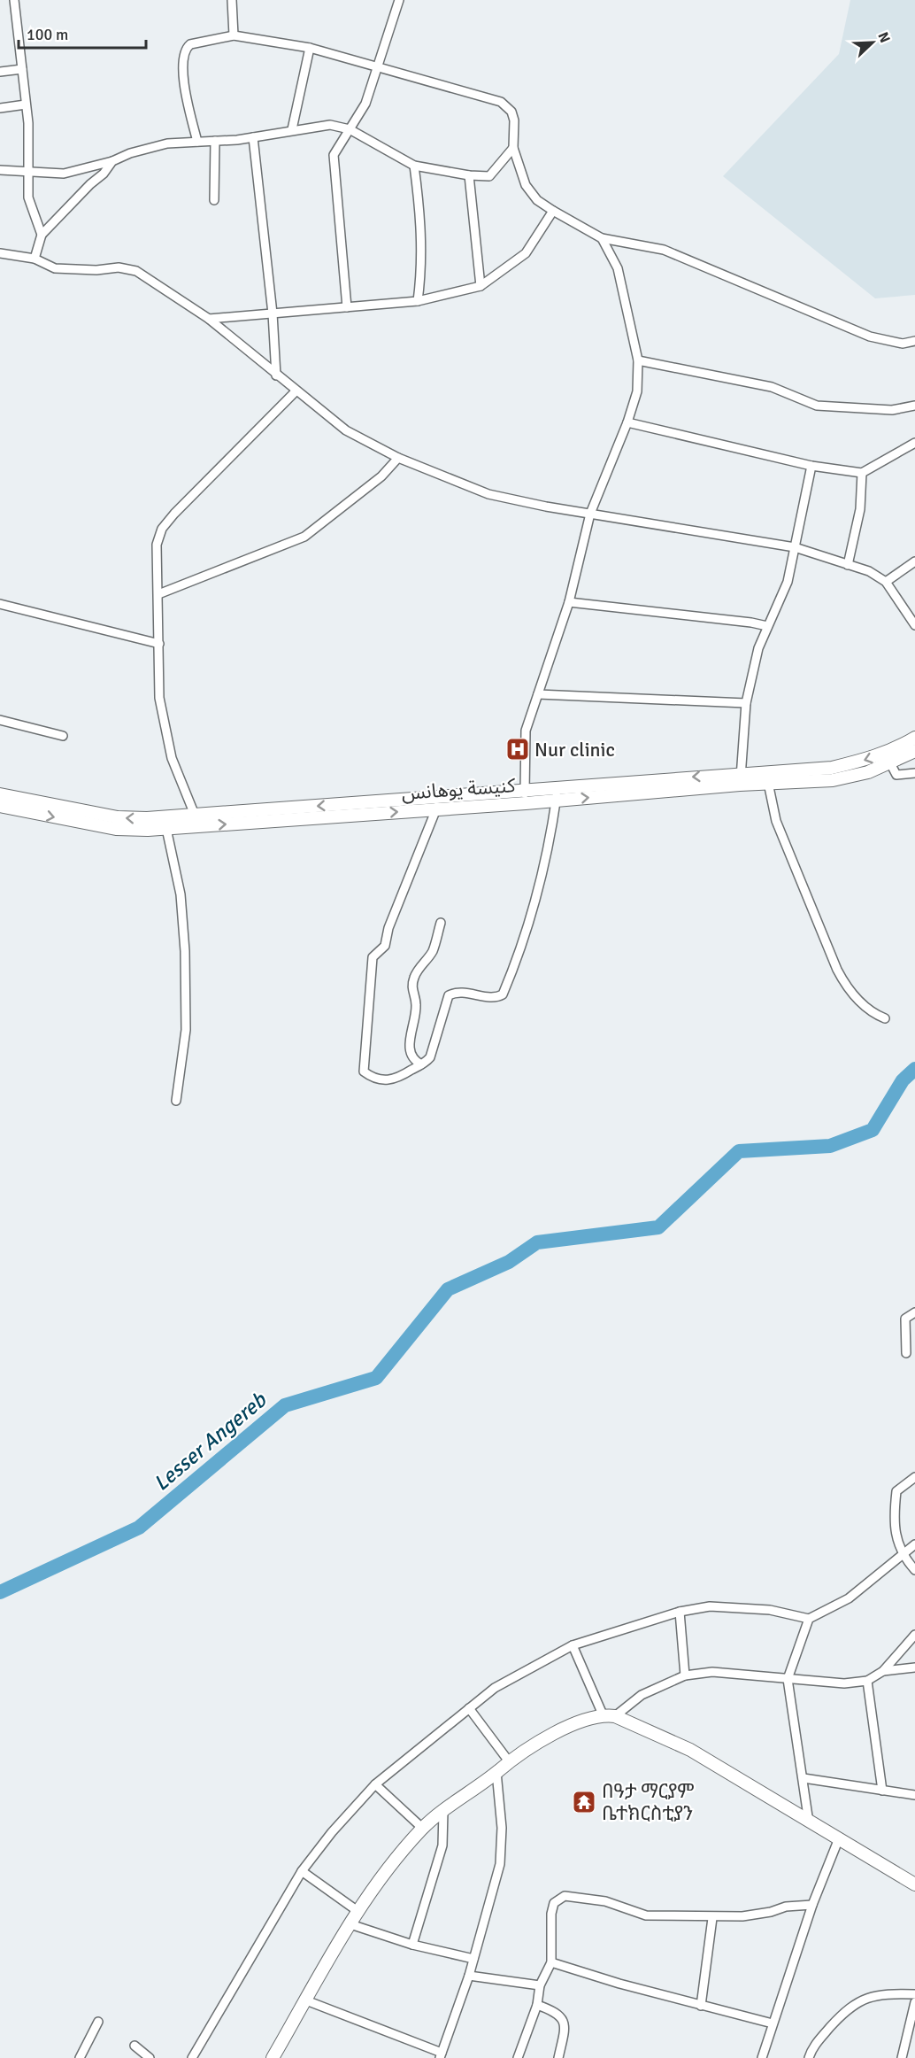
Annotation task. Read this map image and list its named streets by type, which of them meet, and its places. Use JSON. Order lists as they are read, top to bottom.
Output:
{
  "streets": {
    "street": ["كنيسة يوهانس"]
  },
  "water": ["Lesser Angereb"],
  "places": {
    "hospital": ["Nur clinic"],
    "temple": ["በዓታ ማርያም ቤተክርስቲያን"]
  },
  "scale_bar": "100 m",
  "north": "top right"
}
